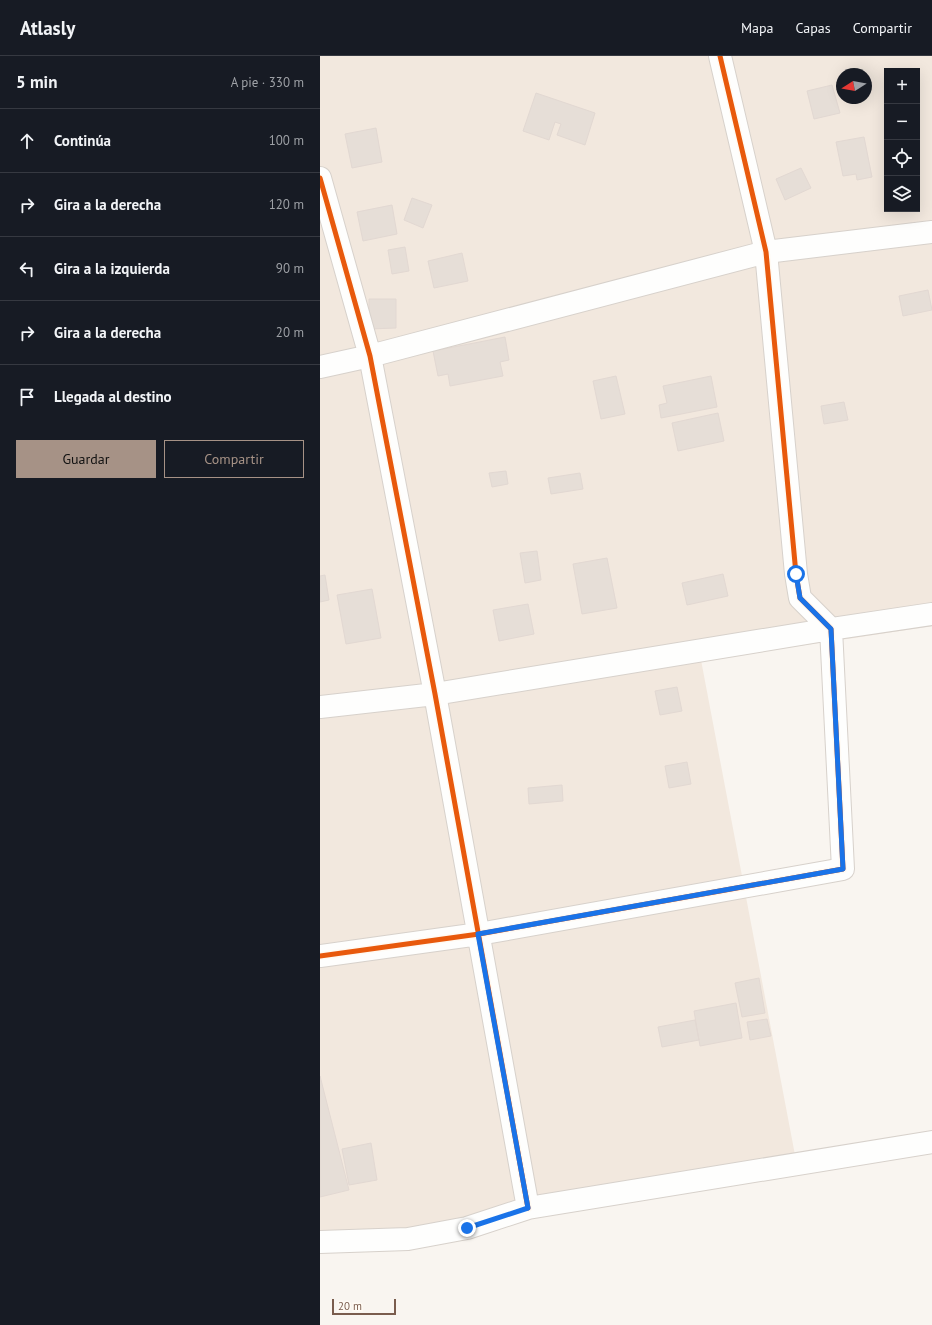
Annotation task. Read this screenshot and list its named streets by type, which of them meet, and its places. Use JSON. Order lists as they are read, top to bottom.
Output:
{
  "scale_bar": "20 m",
  "north": "left",
  "page": {
    "header": "Atlasly",
    "nav": ["Mapa", "Capas", "Compartir"],
    "heading": ["5 min", "A pie · 330 m"],
    "map_buttons": ["+", "−"],
    "list": [
      ["Continúa", "100 m"],
      ["Gira a la derecha", "120 m"],
      ["Gira a la izquierda", "90 m"],
      ["Gira a la derecha", "20 m"],
      "Llegada al destino"
    ],
    "buttons": ["Guardar", "Compartir"],
    "scale": "20 m"
  }
}
